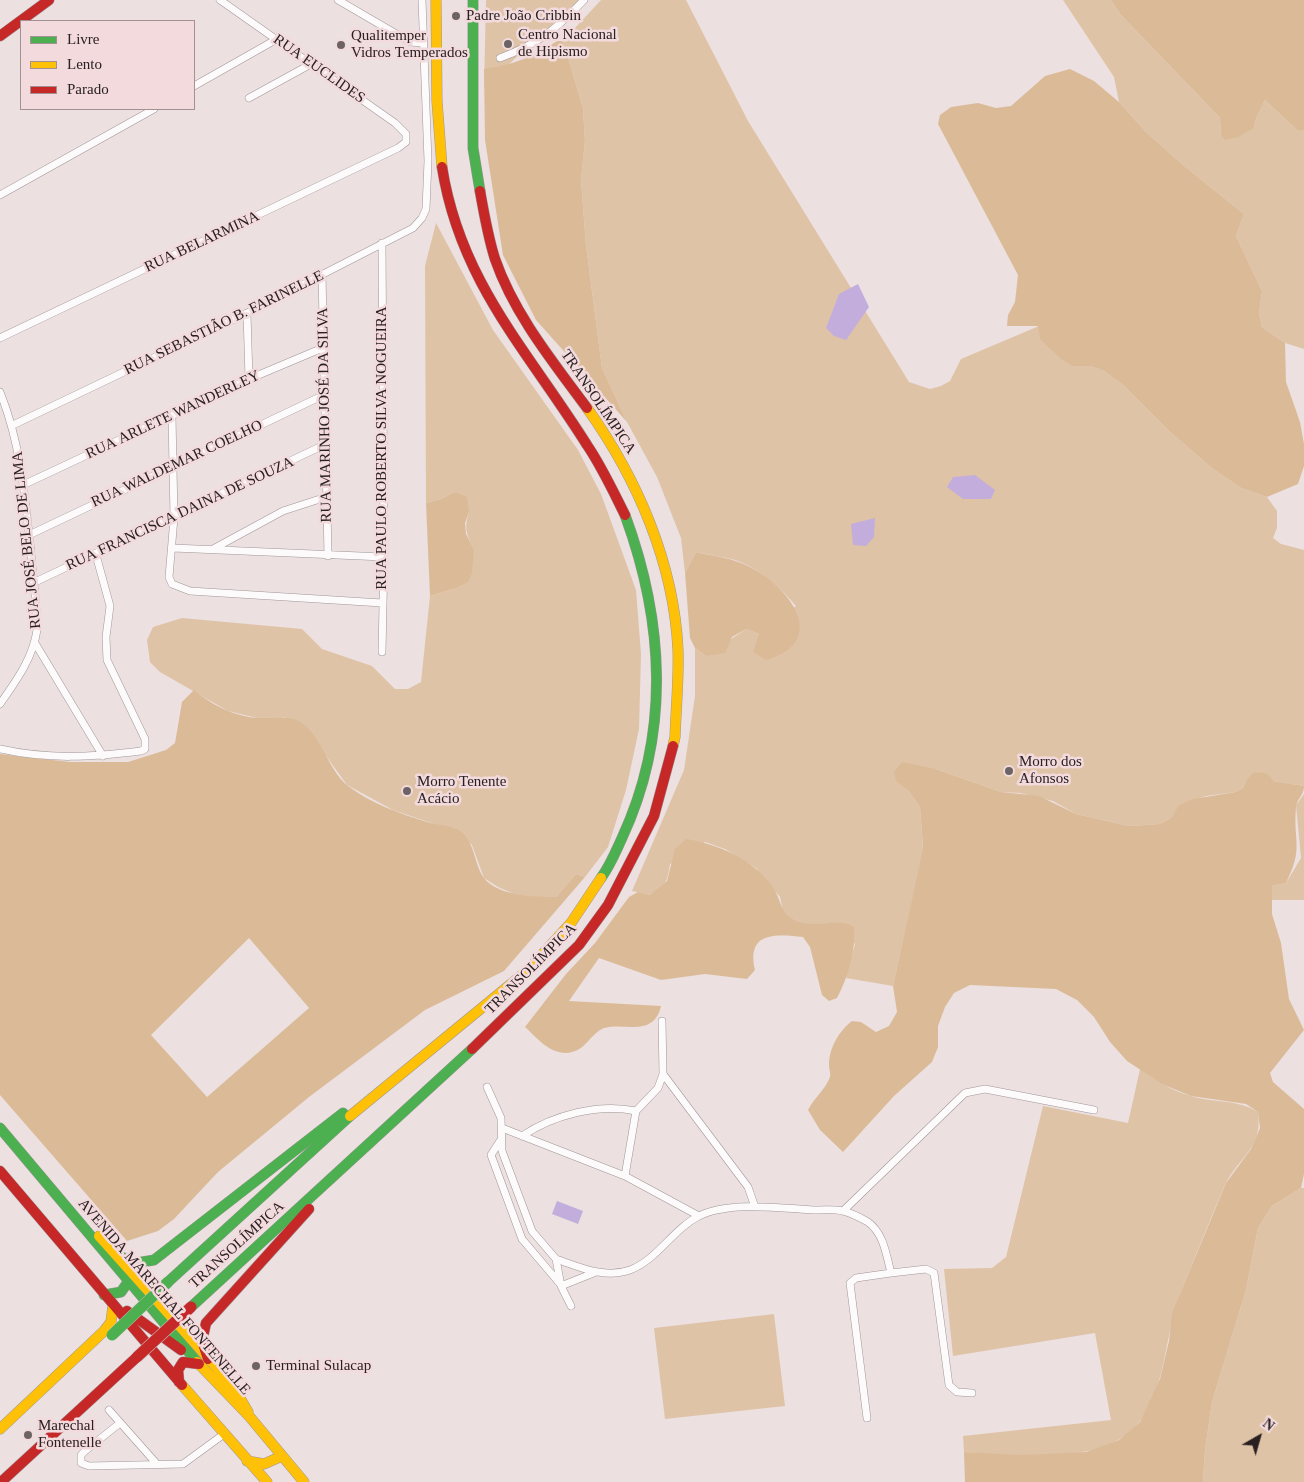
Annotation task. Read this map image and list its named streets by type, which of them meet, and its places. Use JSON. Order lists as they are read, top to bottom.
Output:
{
  "streets": {
    "main road": ["TRANSOLÍMPICA", "AVENIDA MARECHAL FONTENELLE"],
    "street": [
      "RUA EUCLIDES",
      "RUA BELARMINA",
      "RUA SEBASTIÃO B. FARINELLE",
      "RUA ARLETE WANDERLEY",
      "RUA MARINHO JOSÉ DA SILVA",
      "RUA PAULO ROBERTO SILVA NOGUEIRA",
      "RUA WALDEMAR COELHO",
      "RUA FRANCISCA DAINA DE SOUZA",
      "RUA JOSÉ BELO DE LIMA"
    ]
  },
  "crossings": [
    ["RUA EUCLIDES", "RUA BELARMINA"],
    ["RUA SEBASTIÃO B. FARINELLE", "RUA MARINHO JOSÉ DA SILVA"],
    ["RUA SEBASTIÃO B. FARINELLE", "RUA PAULO ROBERTO SILVA NOGUEIRA"],
    ["RUA SEBASTIÃO B. FARINELLE", "RUA JOSÉ BELO DE LIMA"],
    ["RUA ARLETE WANDERLEY", "RUA MARINHO JOSÉ DA SILVA"],
    ["RUA ARLETE WANDERLEY", "RUA JOSÉ BELO DE LIMA"],
    ["RUA MARINHO JOSÉ DA SILVA", "RUA WALDEMAR COELHO"],
    ["RUA MARINHO JOSÉ DA SILVA", "RUA FRANCISCA DAINA DE SOUZA"],
    ["RUA WALDEMAR COELHO", "RUA JOSÉ BELO DE LIMA"],
    ["RUA FRANCISCA DAINA DE SOUZA", "RUA JOSÉ BELO DE LIMA"]
  ],
  "places": [
    "Padre João Cribbin",
    "Centro Nacional de Hipismo",
    "Qualitemper Vidros Temperados",
    "Morro dos Afonsos",
    "Morro Tenente Acácio",
    "Terminal Sulacap",
    "Marechal Fontenelle"
  ],
  "legend": ["Livre", "Lento", "Parado"],
  "north": "top right"
}
